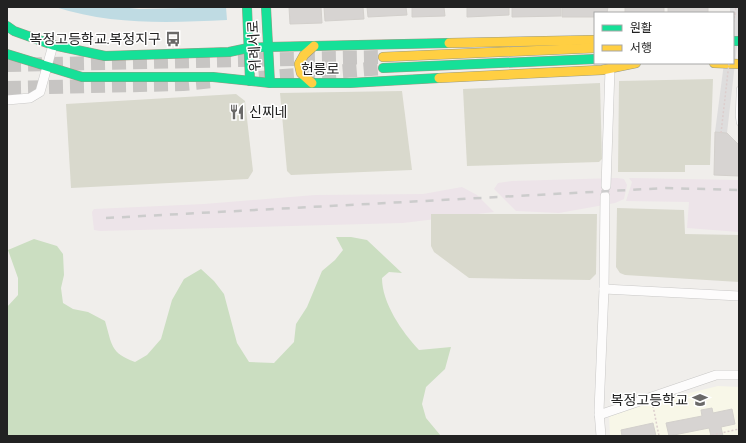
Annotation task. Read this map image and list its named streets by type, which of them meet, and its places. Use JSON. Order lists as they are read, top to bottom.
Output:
{
  "streets": {
    "main road": ["위례서로", "헌릉로"]
  },
  "crossings": [
    ["위례서로", "헌릉로"]
  ],
  "places": {
    "bus stop": ["복정고등학교.복정지구"],
    "restaurant": ["신찌네"],
    "school or university": ["복정고등학교"]
  },
  "legend": ["원활", "서행"]
}
